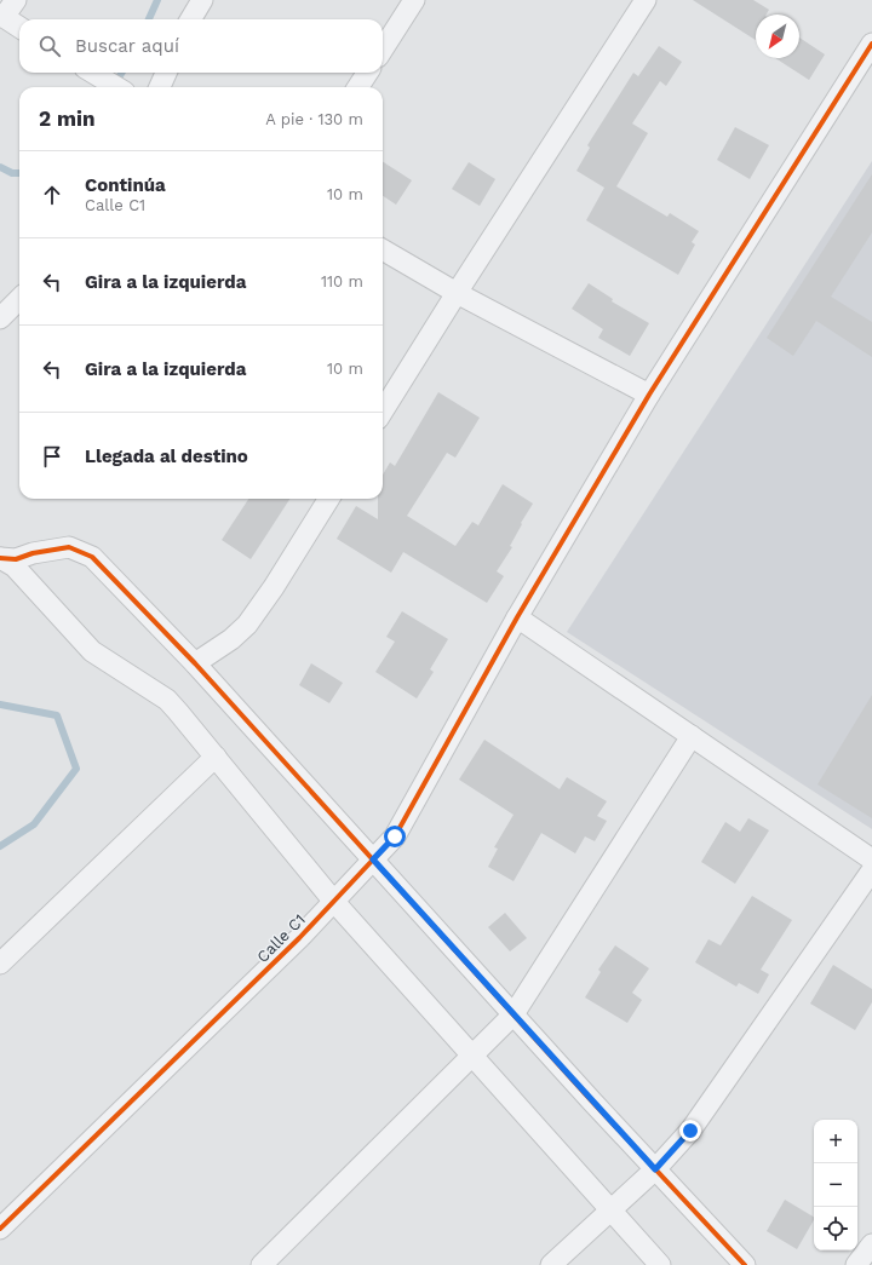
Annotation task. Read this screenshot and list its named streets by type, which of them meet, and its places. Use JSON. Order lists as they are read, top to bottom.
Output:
{
  "streets": {
    "street": ["Calle C1"]
  },
  "north": "bottom left",
  "page": {
    "search": "Buscar aquí",
    "heading": ["2 min", "A pie · 130 m"],
    "list": [
      ["Continúa", "Calle C1", "10 m"],
      ["Gira a la izquierda", "110 m"],
      ["Gira a la izquierda", "10 m"],
      "Llegada al destino"
    ],
    "map_buttons": ["+", "−"]
  }
}
